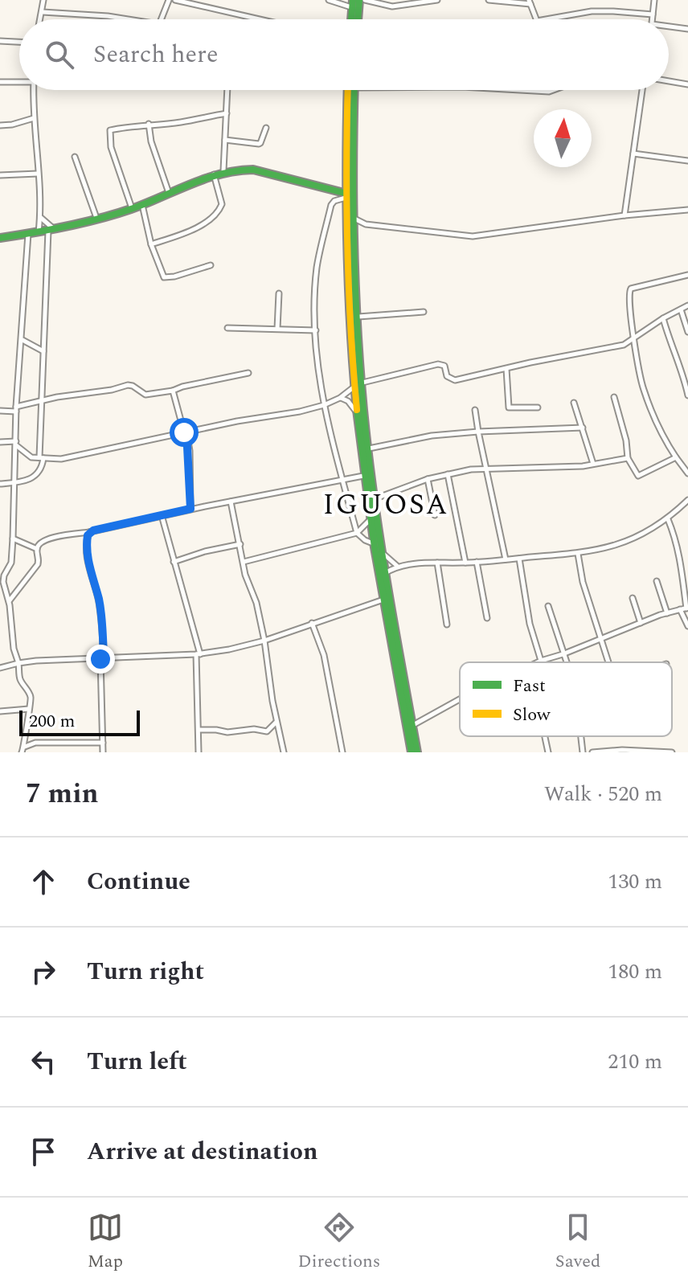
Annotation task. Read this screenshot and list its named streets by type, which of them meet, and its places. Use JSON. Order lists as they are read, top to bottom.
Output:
{
  "districts": ["IGUOSA"],
  "legend": ["Fast", "Slow"],
  "scale_bar": "200 m",
  "north": "top",
  "page": {
    "search": "Search here",
    "scale": "200 m",
    "heading": ["7 min", "Walk · 520 m"],
    "list": [
      ["Continue", "130 m"],
      ["Turn right", "180 m"],
      ["Turn left", "210 m"],
      "Arrive at destination"
    ],
    "nav": ["Map", "Directions", "Saved"]
  }
}
